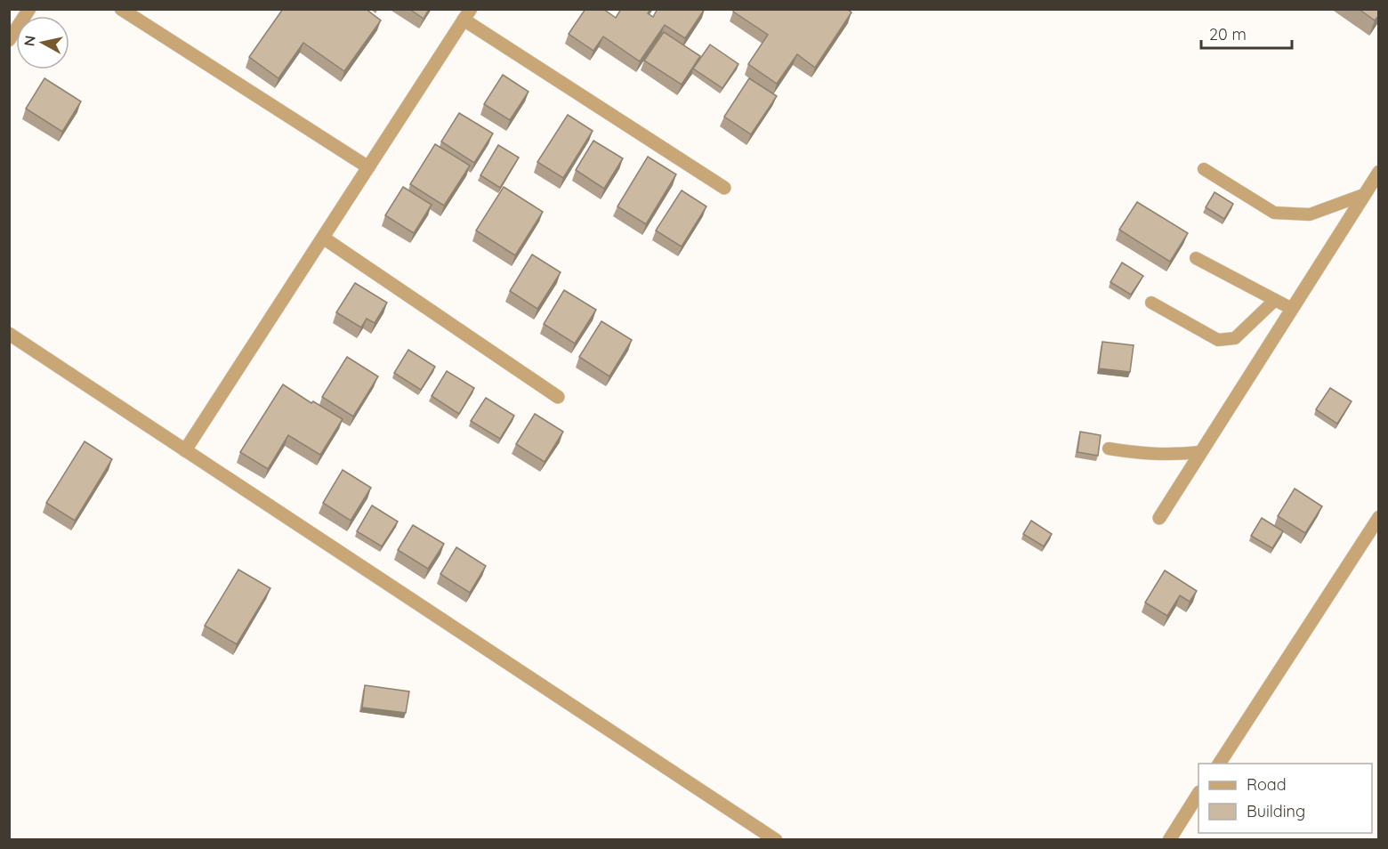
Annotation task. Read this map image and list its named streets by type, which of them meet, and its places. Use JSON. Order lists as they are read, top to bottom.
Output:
{
  "legend": ["Road", "Building"],
  "scale_bar": "20 m",
  "north": "left"
}
